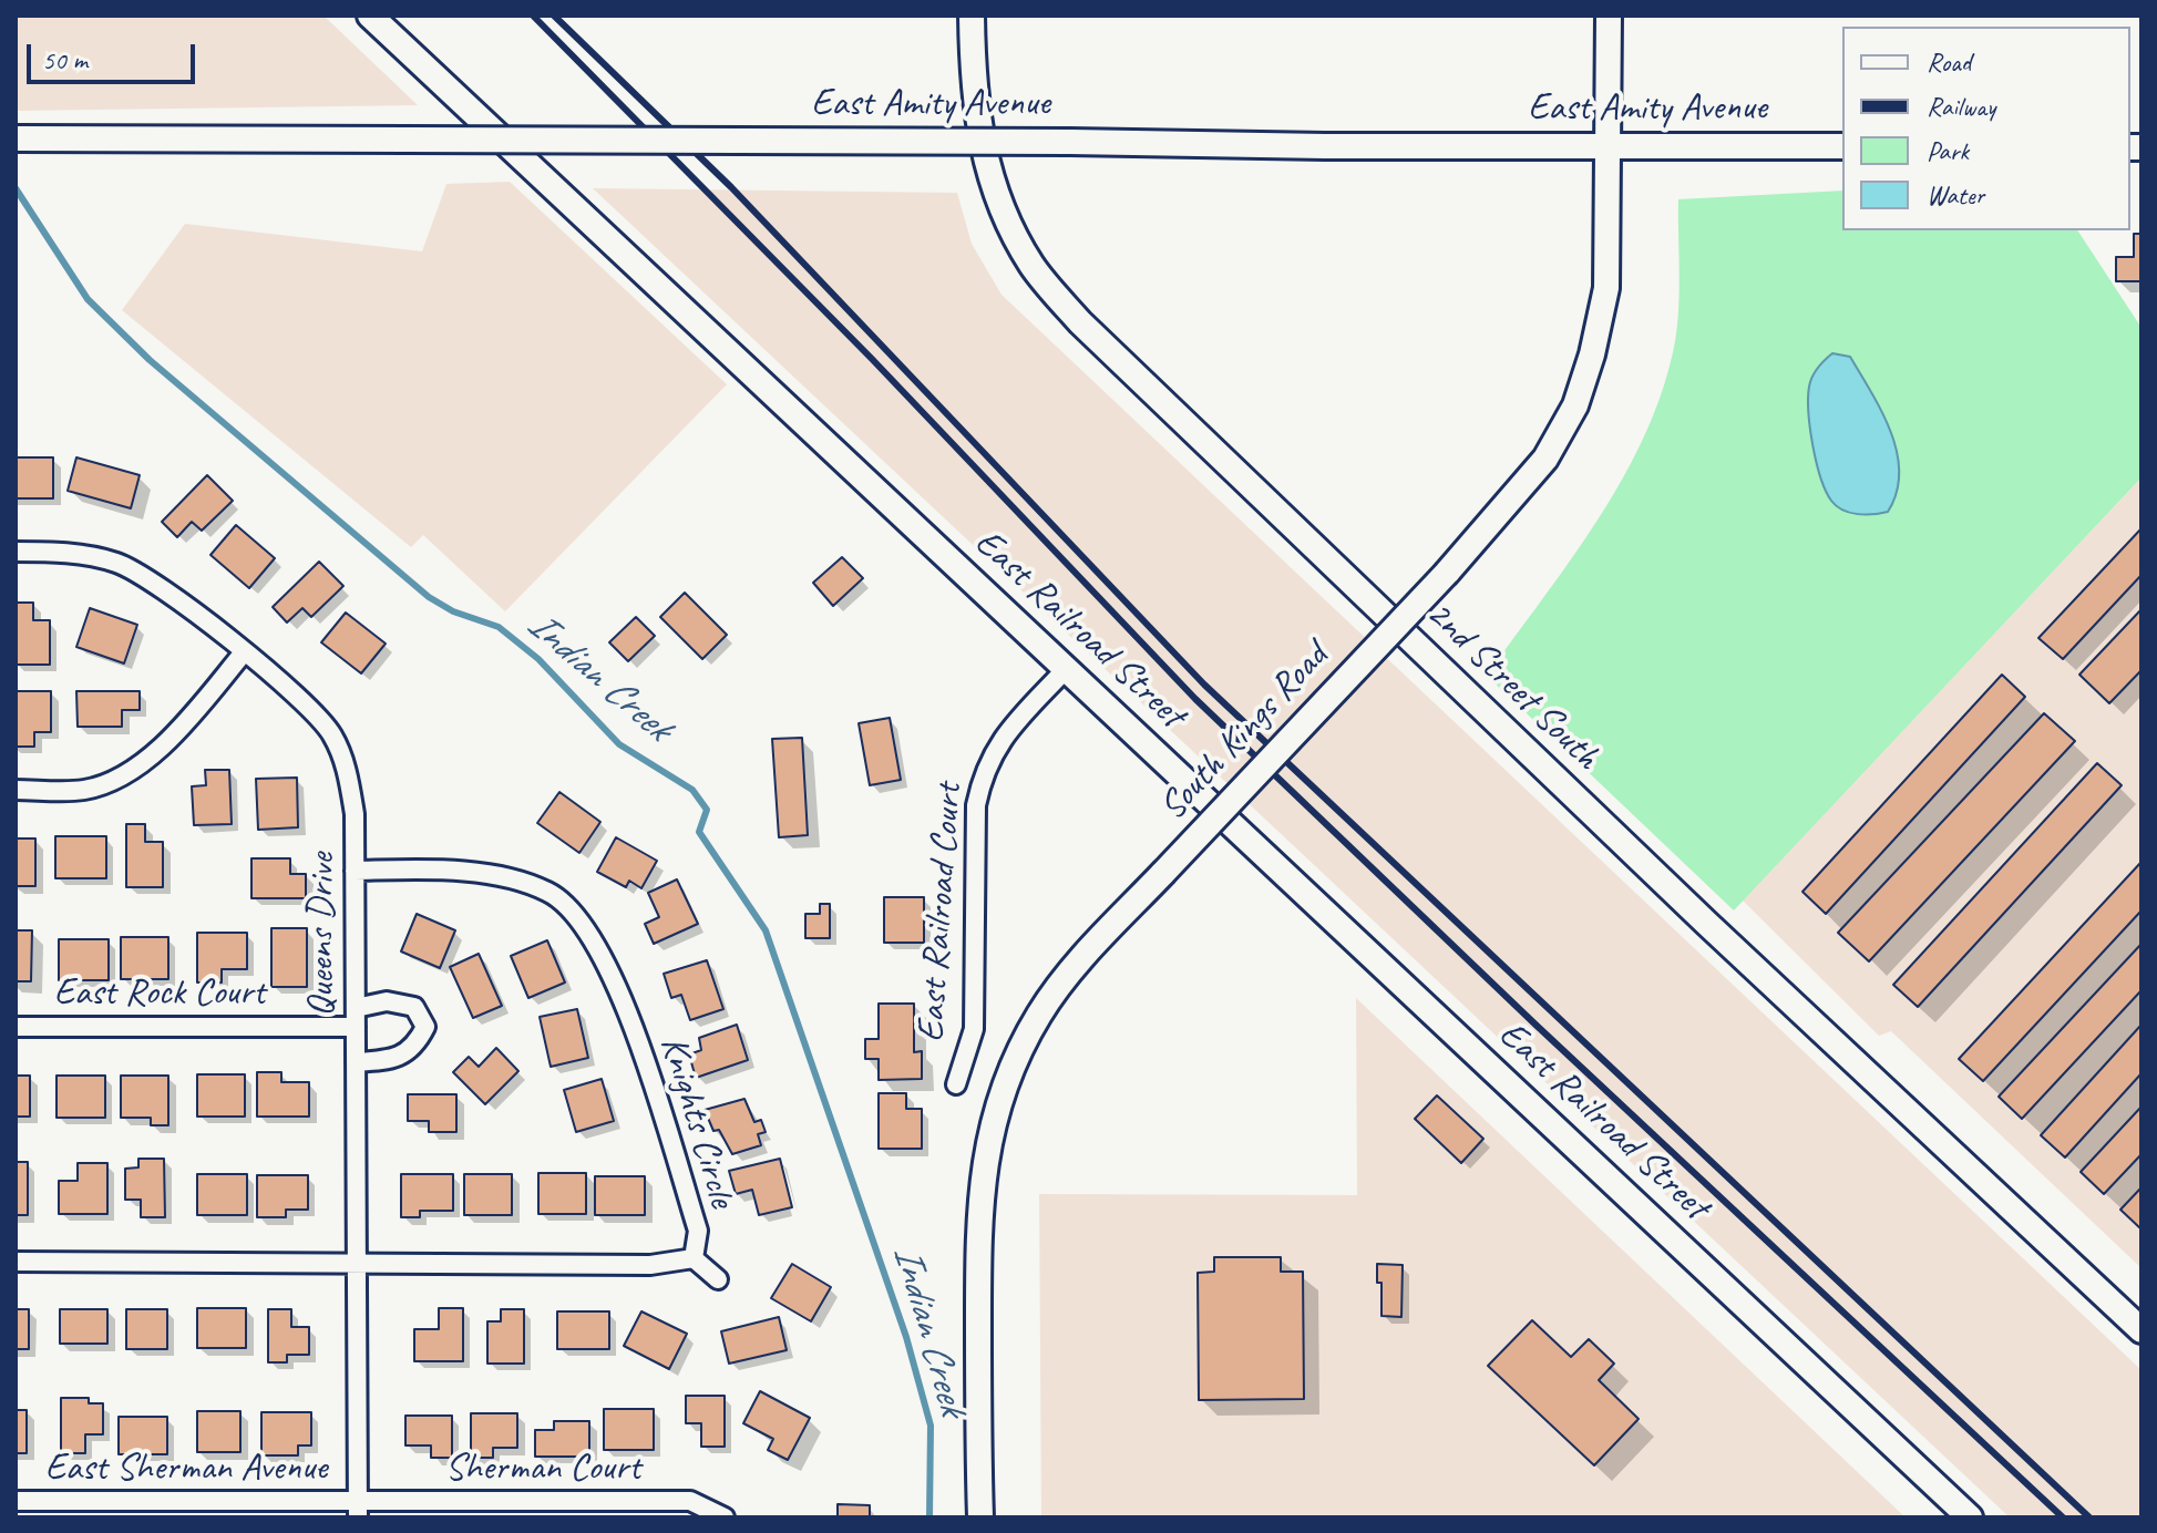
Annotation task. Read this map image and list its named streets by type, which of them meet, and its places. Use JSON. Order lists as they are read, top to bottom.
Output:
{
  "streets": {
    "street": [
      "East Amity Avenue",
      "East Railroad Street",
      "2nd Street South",
      "South Kings Road",
      "East Railroad Court",
      "Queens Drive",
      "East Rock Court",
      "Knights Circle",
      "East Sherman Avenue",
      "Sherman Court"
    ]
  },
  "crossings": [
    ["East Amity Avenue", "South Kings Road"],
    ["East Railroad Street", "East Railroad Court"],
    ["Queens Drive", "East Rock Court"],
    ["Queens Drive", "Knights Circle"],
    ["Queens Drive", "East Sherman Avenue"],
    ["Queens Drive", "Sherman Court"],
    ["East Sherman Avenue", "Sherman Court"]
  ],
  "water": ["Indian Creek"],
  "legend": [
    "Road",
    "Railway",
    "Park",
    "Water"
  ],
  "scale_bar": "50 m"
}
